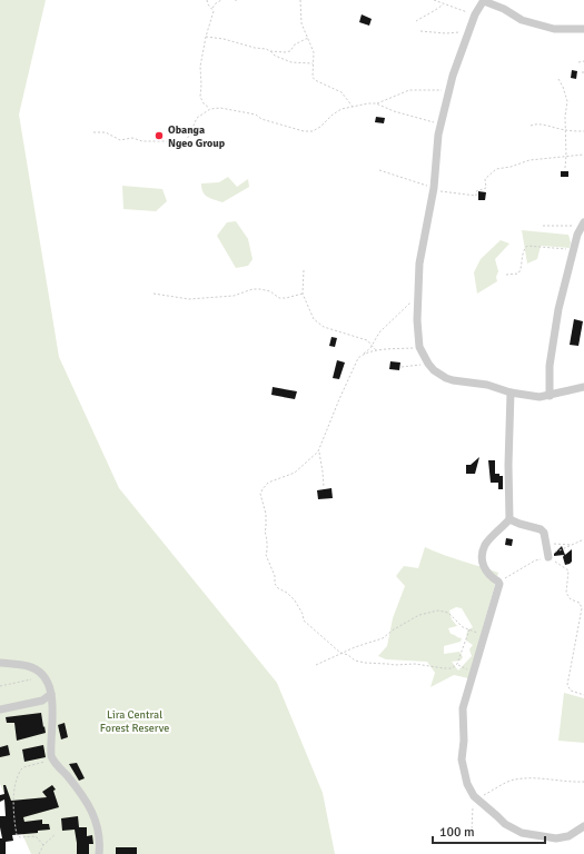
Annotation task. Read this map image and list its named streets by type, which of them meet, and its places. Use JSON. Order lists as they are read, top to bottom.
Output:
{
  "parks": ["Lira Central Forest Reserve"],
  "places": ["Obanga Ngeo Group"],
  "scale_bar": "100 m"
}
